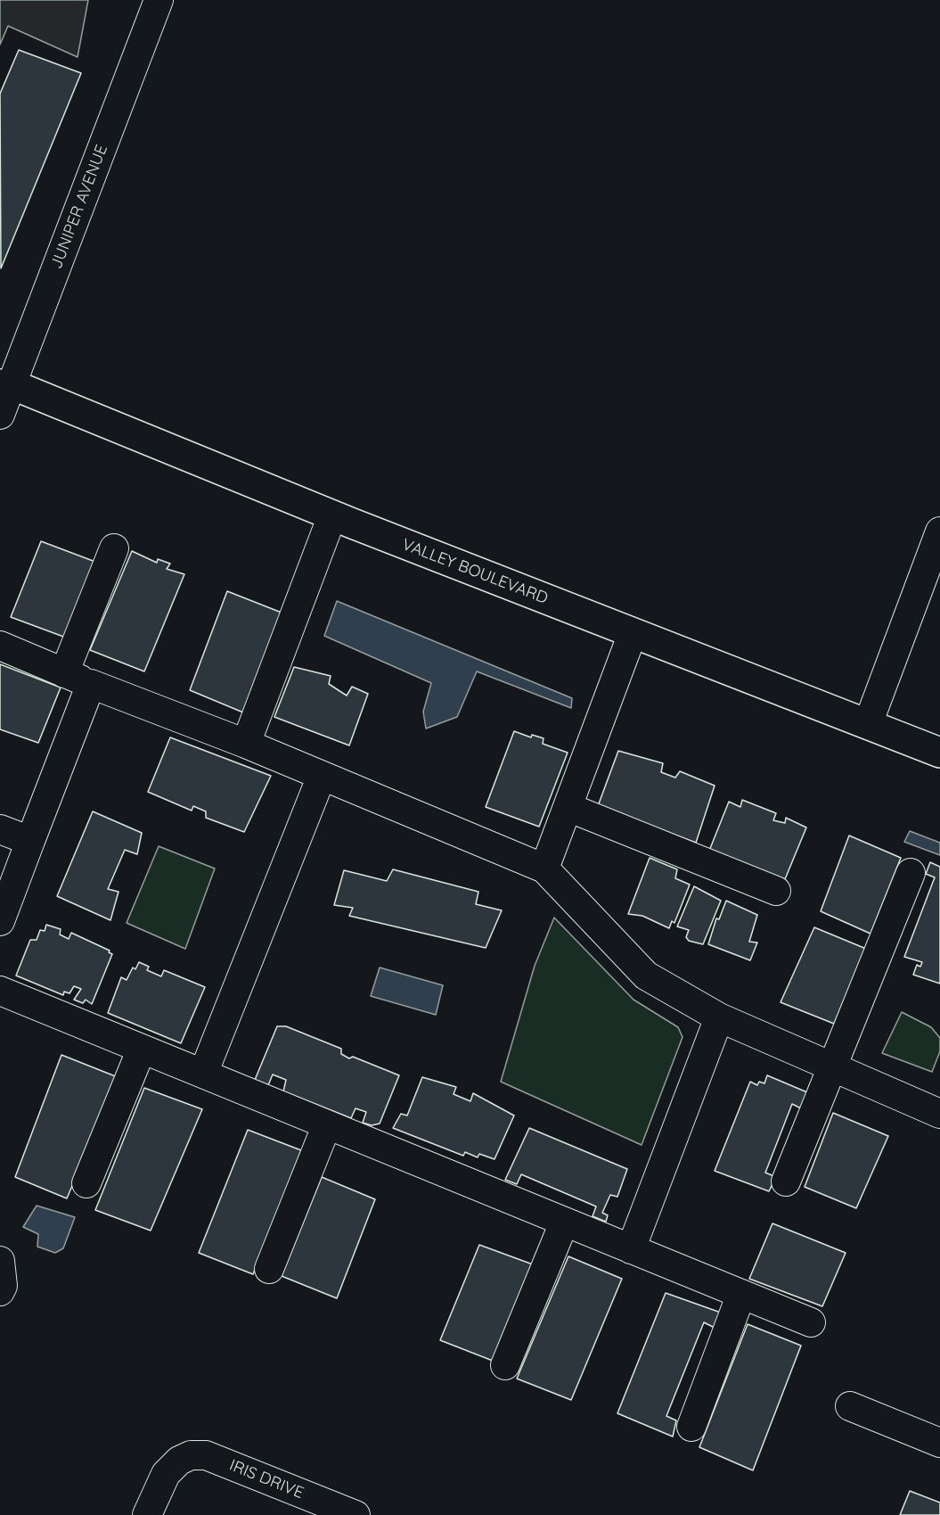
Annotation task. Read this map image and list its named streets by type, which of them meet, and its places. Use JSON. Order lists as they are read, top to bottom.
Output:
{
  "streets": {
    "main road": ["VALLEY BOULEVARD"],
    "street": ["JUNIPER AVENUE", "IRIS DRIVE"]
  },
  "crossings": [
    ["JUNIPER AVENUE", "VALLEY BOULEVARD"]
  ]
}
